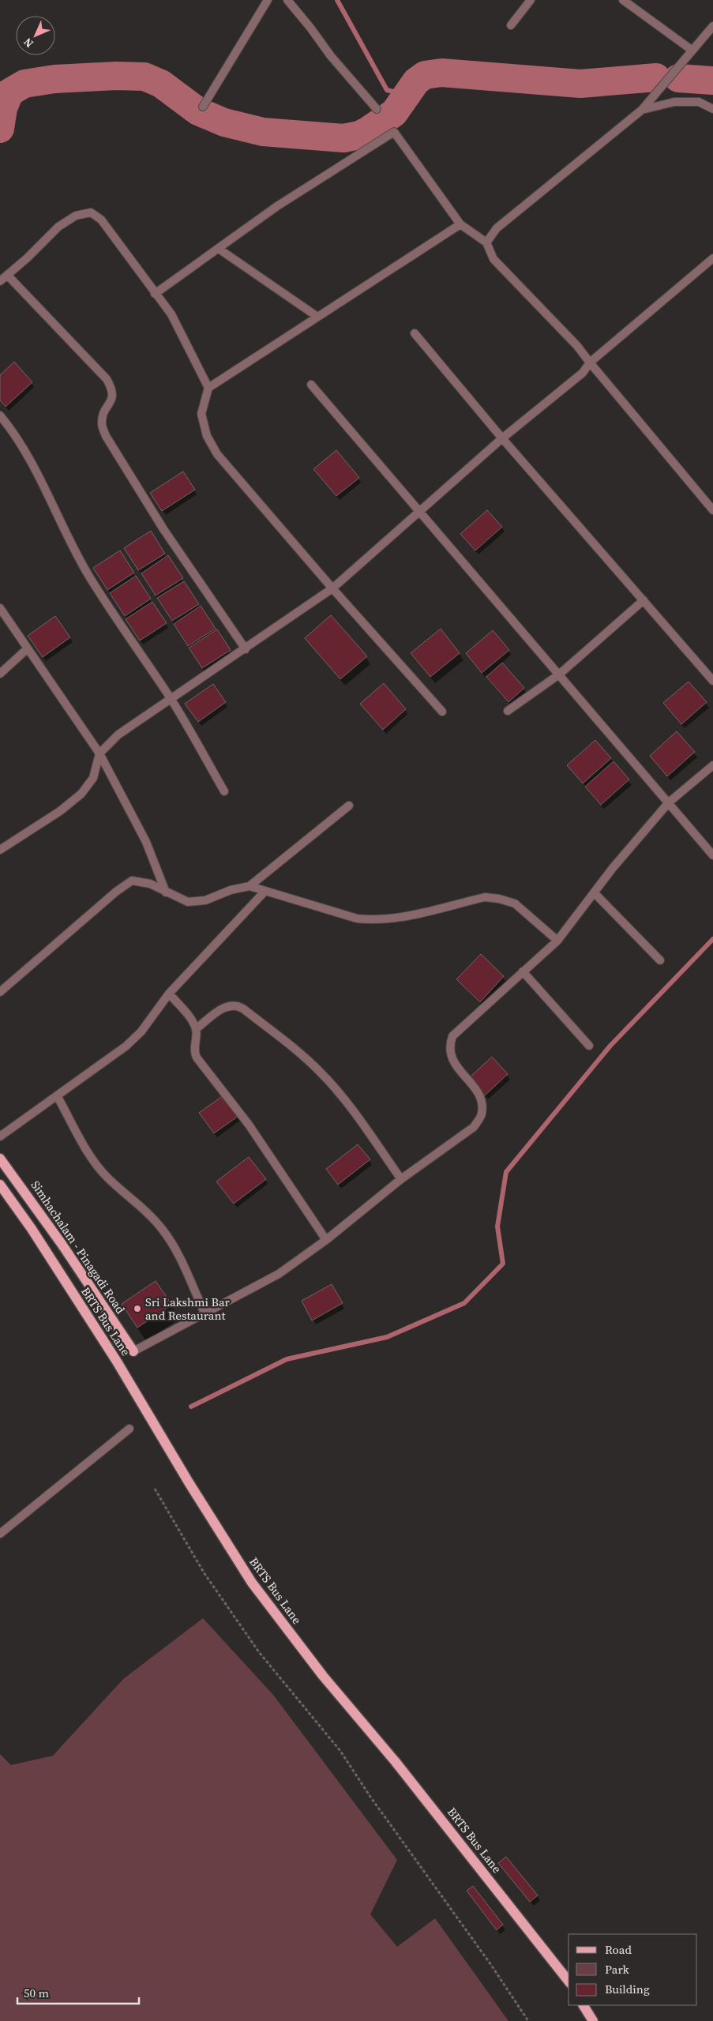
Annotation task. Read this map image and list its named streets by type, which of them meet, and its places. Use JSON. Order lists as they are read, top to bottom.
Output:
{
  "streets": {
    "main road": ["Simhachalam - Pinagadi Road", "BRTS Bus Lane"]
  },
  "places": ["Sri Lakshmi Bar and Restaurant"],
  "legend": ["Road", "Park", "Building"],
  "scale_bar": "50 m",
  "north": "bottom left"
}
